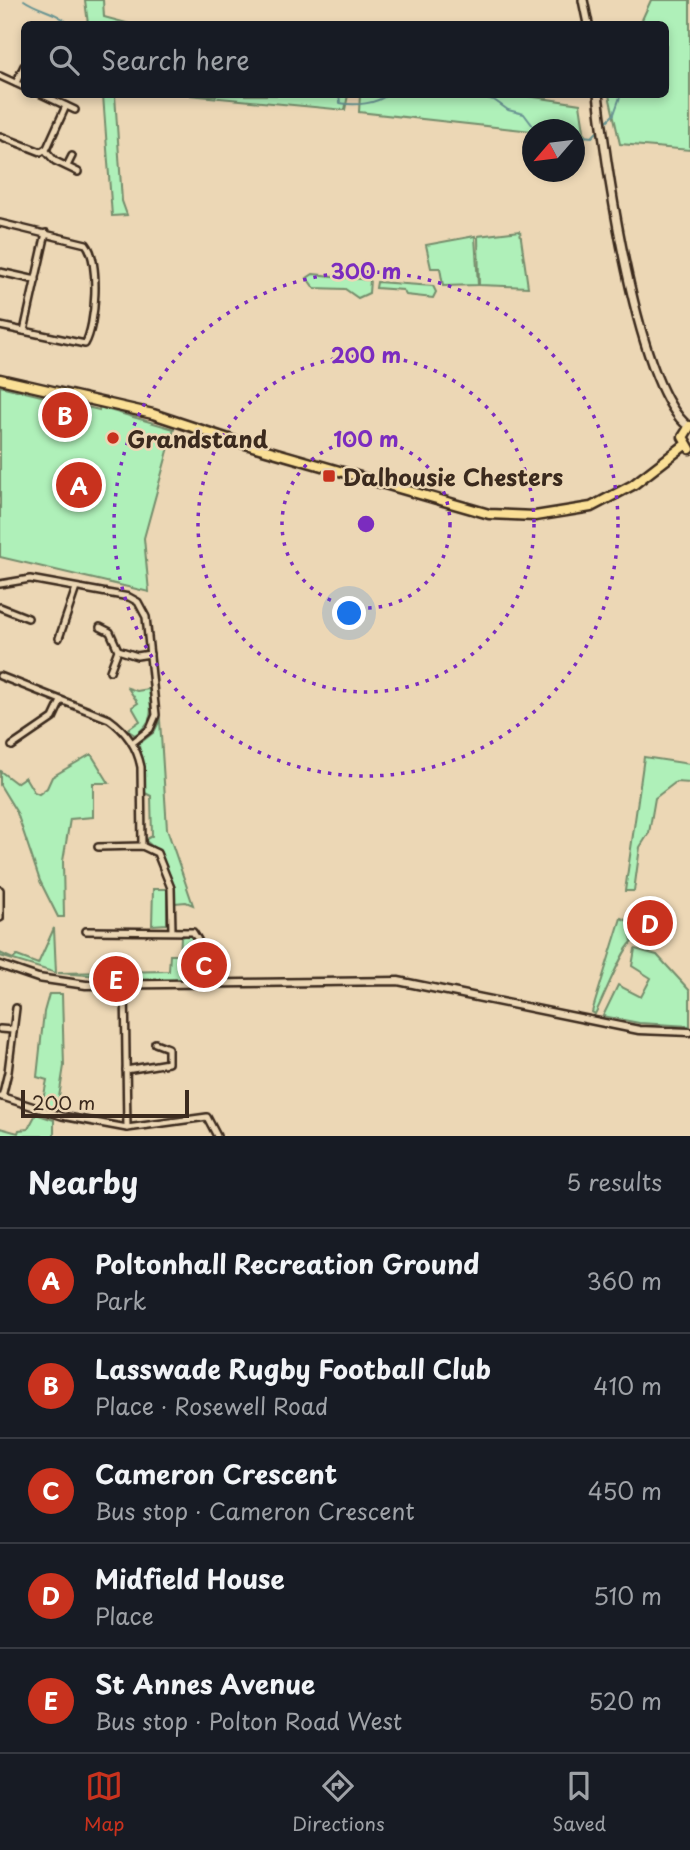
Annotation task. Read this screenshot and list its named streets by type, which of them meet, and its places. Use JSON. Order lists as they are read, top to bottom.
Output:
{
  "places": {
    "other": ["Grandstand"],
    "transit": ["Dalhousie Chesters"]
  },
  "scale_bar": "200 m",
  "north": "bottom left",
  "page": {
    "search": "Search here",
    "pins": [
      "B",
      "A",
      "D",
      "C",
      "E"
    ],
    "scale": "200 m",
    "heading": ["Nearby", "5 results"],
    "list": [
      {
        "mark": "A",
        "name": "Poltonhall Recreation Ground",
        "note": "Park",
        "value": "360 m"
      },
      {
        "mark": "B",
        "name": "Lasswade Rugby Football Club",
        "note": "Place · Rosewell Road",
        "value": "410 m"
      },
      {
        "mark": "C",
        "name": "Cameron Crescent",
        "note": "Bus stop · Cameron Crescent",
        "value": "450 m"
      },
      {
        "mark": "D",
        "name": "Midfield House",
        "note": "Place",
        "value": "510 m"
      },
      {
        "mark": "E",
        "name": "St Annes Avenue",
        "note": "Bus stop · Polton Road West",
        "value": "520 m"
      }
    ],
    "nav": ["Map", "Directions", "Saved"]
  },
  "rings": ["300 m", "200 m", "100 m"]
}
